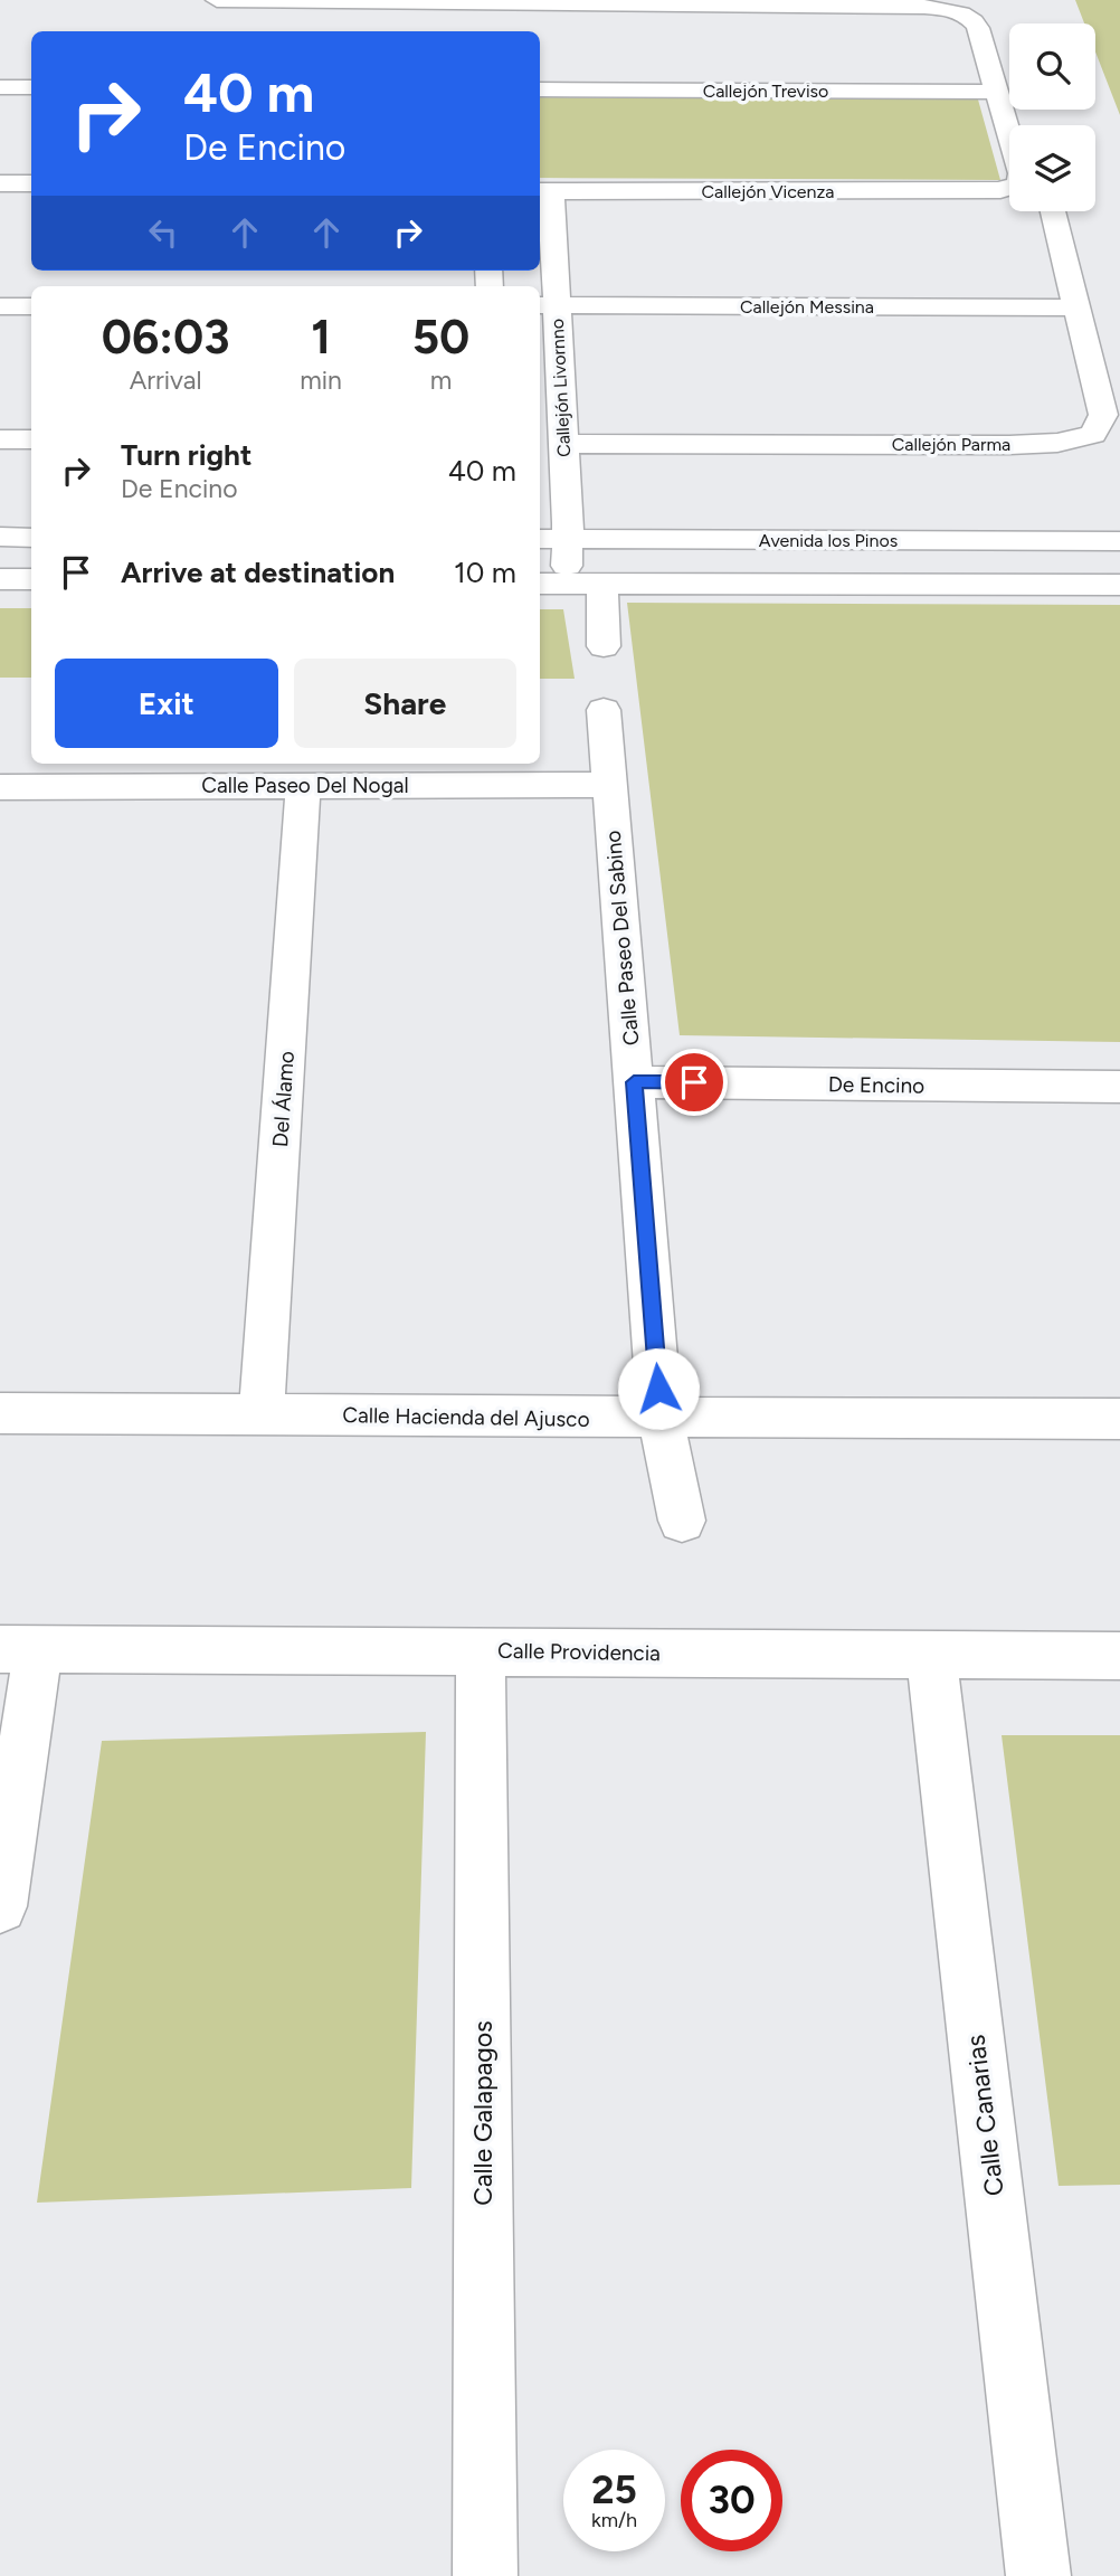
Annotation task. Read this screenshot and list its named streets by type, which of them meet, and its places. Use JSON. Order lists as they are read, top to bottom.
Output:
{
  "streets": {
    "street": [
      "Callejón Treviso",
      "Callejón Vicenza",
      "Callejón Messina",
      "Callejón Livornno",
      "Callejón Parma",
      "Avenida los Pinos",
      "Calle Paseo Del Nogal",
      "Calle Paseo Del Sabino",
      "De Encino",
      "Del Álamo",
      "Calle Hacienda del Ajusco",
      "Calle Providencia",
      "Calle Galapagos",
      "Calle Canarias"
    ]
  },
  "crossings": [
    ["Callejón Treviso", "Callejón Vicenza"],
    ["Callejón Vicenza", "Callejón Livornno"],
    ["Callejón Messina", "Callejón Livornno"],
    ["Callejón Messina", "Callejón Parma"],
    ["Callejón Livornno", "Callejón Parma"],
    ["Callejón Livornno", "Avenida los Pinos"],
    ["Calle Paseo Del Nogal", "Calle Paseo Del Sabino"],
    ["Calle Paseo Del Nogal", "Del Álamo"],
    ["Calle Paseo Del Sabino", "De Encino"],
    ["Calle Paseo Del Sabino", "Calle Hacienda del Ajusco"],
    ["Del Álamo", "Calle Hacienda del Ajusco"],
    ["Calle Providencia", "Calle Galapagos"],
    ["Calle Providencia", "Calle Canarias"]
  ],
  "page": {
    "turn": ["40 m", "De Encino"],
    "eta": [
      "06:03",
      "Arrival",
      "1",
      "min",
      "50",
      "m"
    ],
    "list": [
      {
        "name": "Turn right",
        "note": "De Encino",
        "value": "40 m"
      },
      {
        "name": "Arrive at destination",
        "value": "10 m"
      }
    ],
    "buttons": ["Exit", "Share"],
    "speed": "25 km/h",
    "limit": "30"
  }
}
